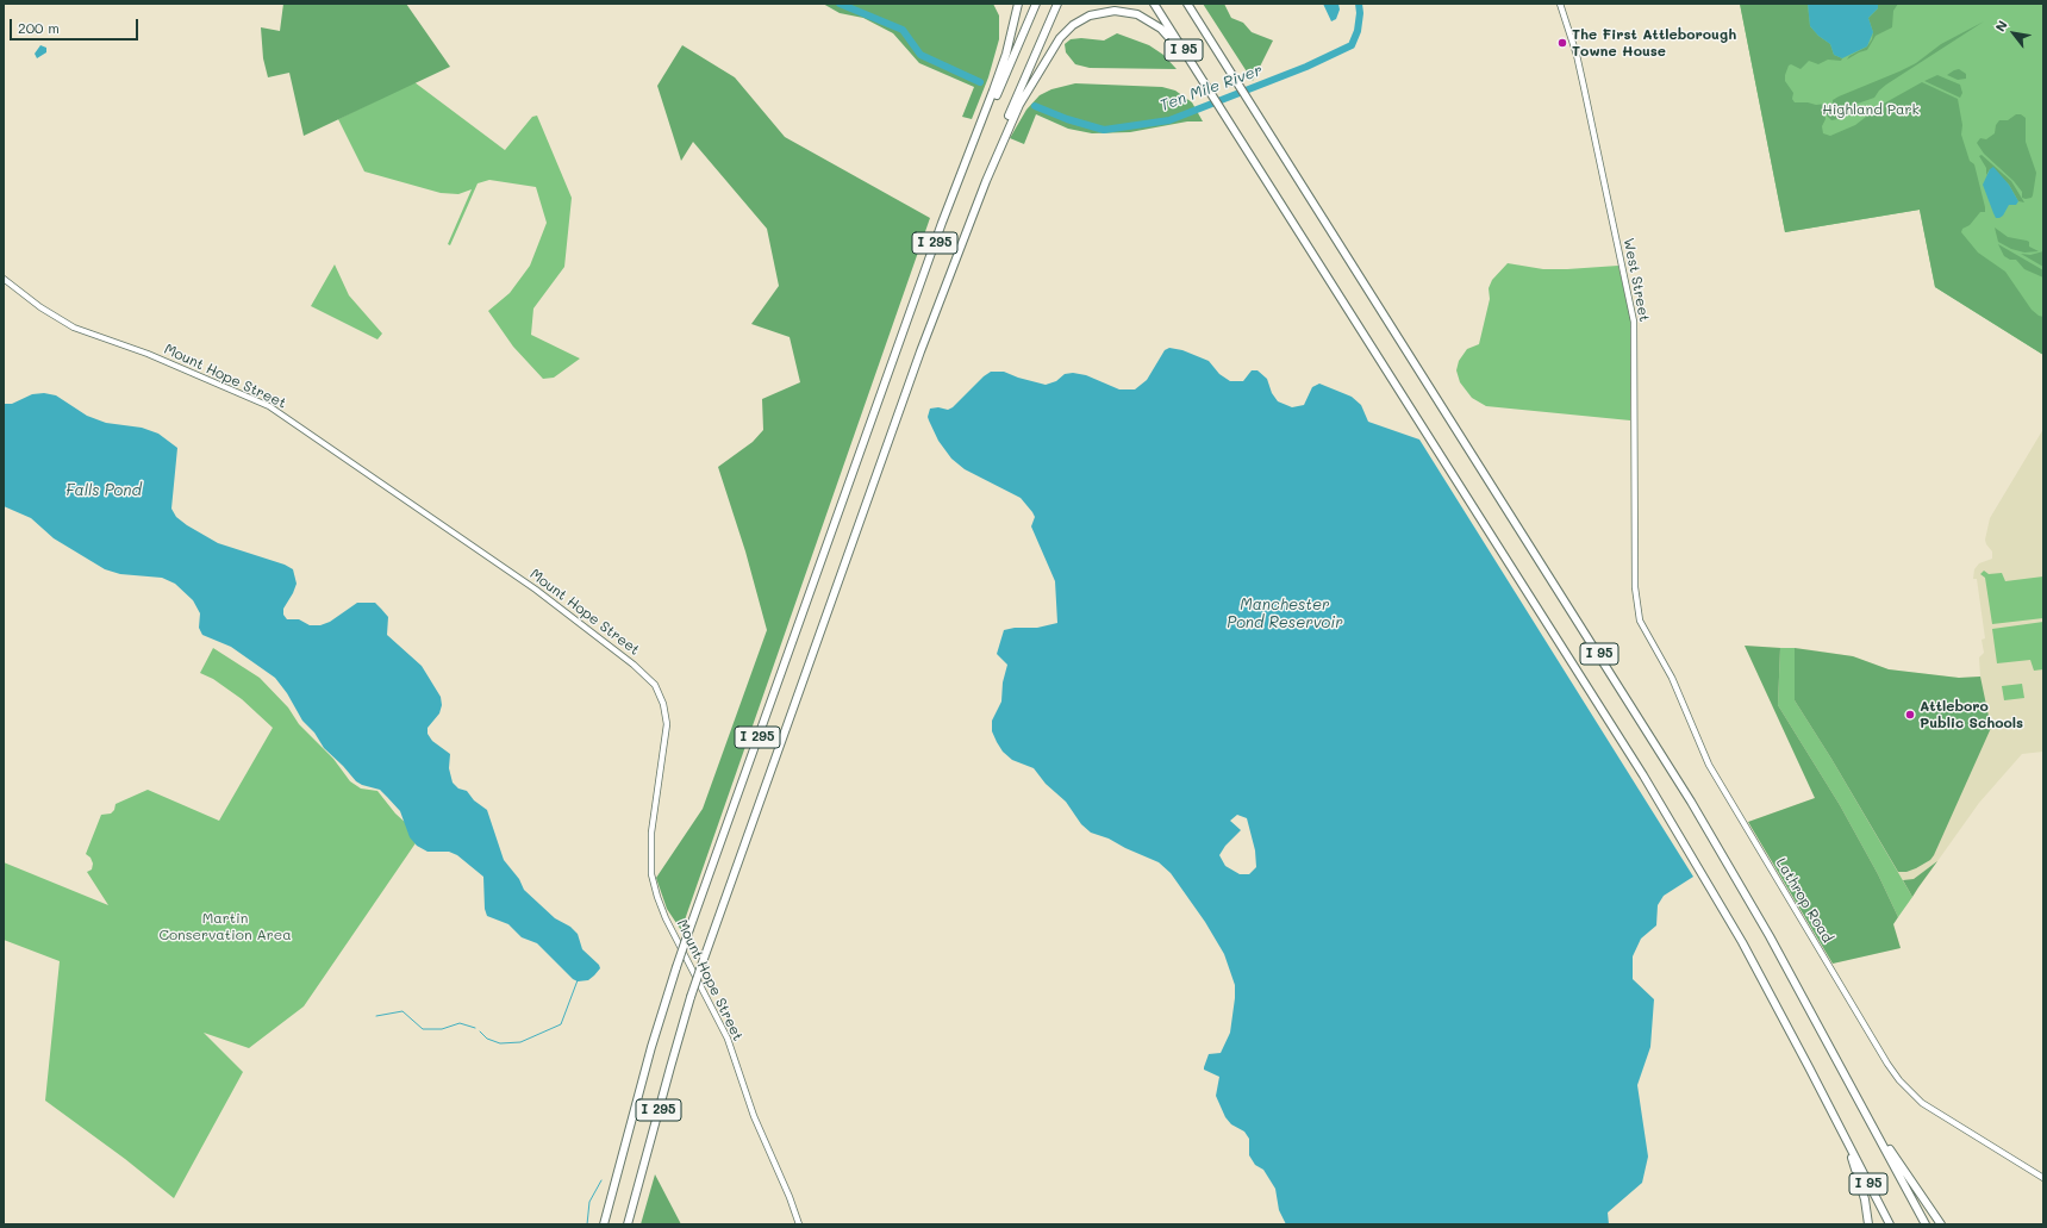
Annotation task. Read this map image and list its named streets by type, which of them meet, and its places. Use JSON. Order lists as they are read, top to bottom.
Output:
{
  "streets": {
    "highway": ["I 95", "I 295"],
    "street": ["West Street", "Mount Hope Street", "Lathrop Road"]
  },
  "crossings": [
    ["West Street", "Lathrop Road"]
  ],
  "water": ["Ten Mile River", "Falls Pond", "Manchester Pond Reservoir"],
  "parks": ["Highland Park", "Martin Conservation Area"],
  "places": ["The First Attleborough Towne House", "Attleboro Public Schools"],
  "scale_bar": "200 m",
  "north": "top left"
}
